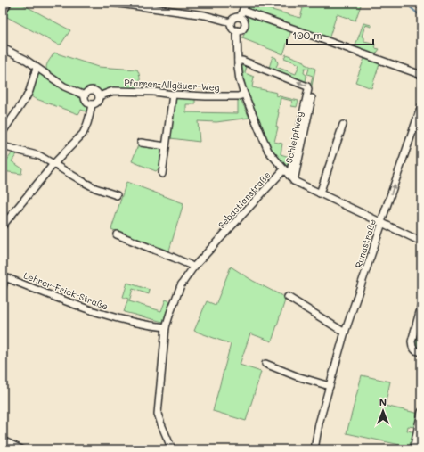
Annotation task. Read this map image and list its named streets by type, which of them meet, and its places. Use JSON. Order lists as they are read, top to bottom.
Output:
{
  "streets": {
    "street": [
      "Pfarrer-Allgäuer-Weg",
      "Schleipfweg",
      "Sebastianstraße",
      "Runastraße",
      "Lehrer-Frick-Straße"
    ]
  },
  "crossings": [
    ["Pfarrer-Allgäuer-Weg", "Sebastianstraße"],
    ["Schleipfweg", "Sebastianstraße"],
    ["Schleipfweg", "Runastraße"],
    ["Sebastianstraße", "Lehrer-Frick-Straße"]
  ],
  "scale_bar": "100 m",
  "north": "top"
}
